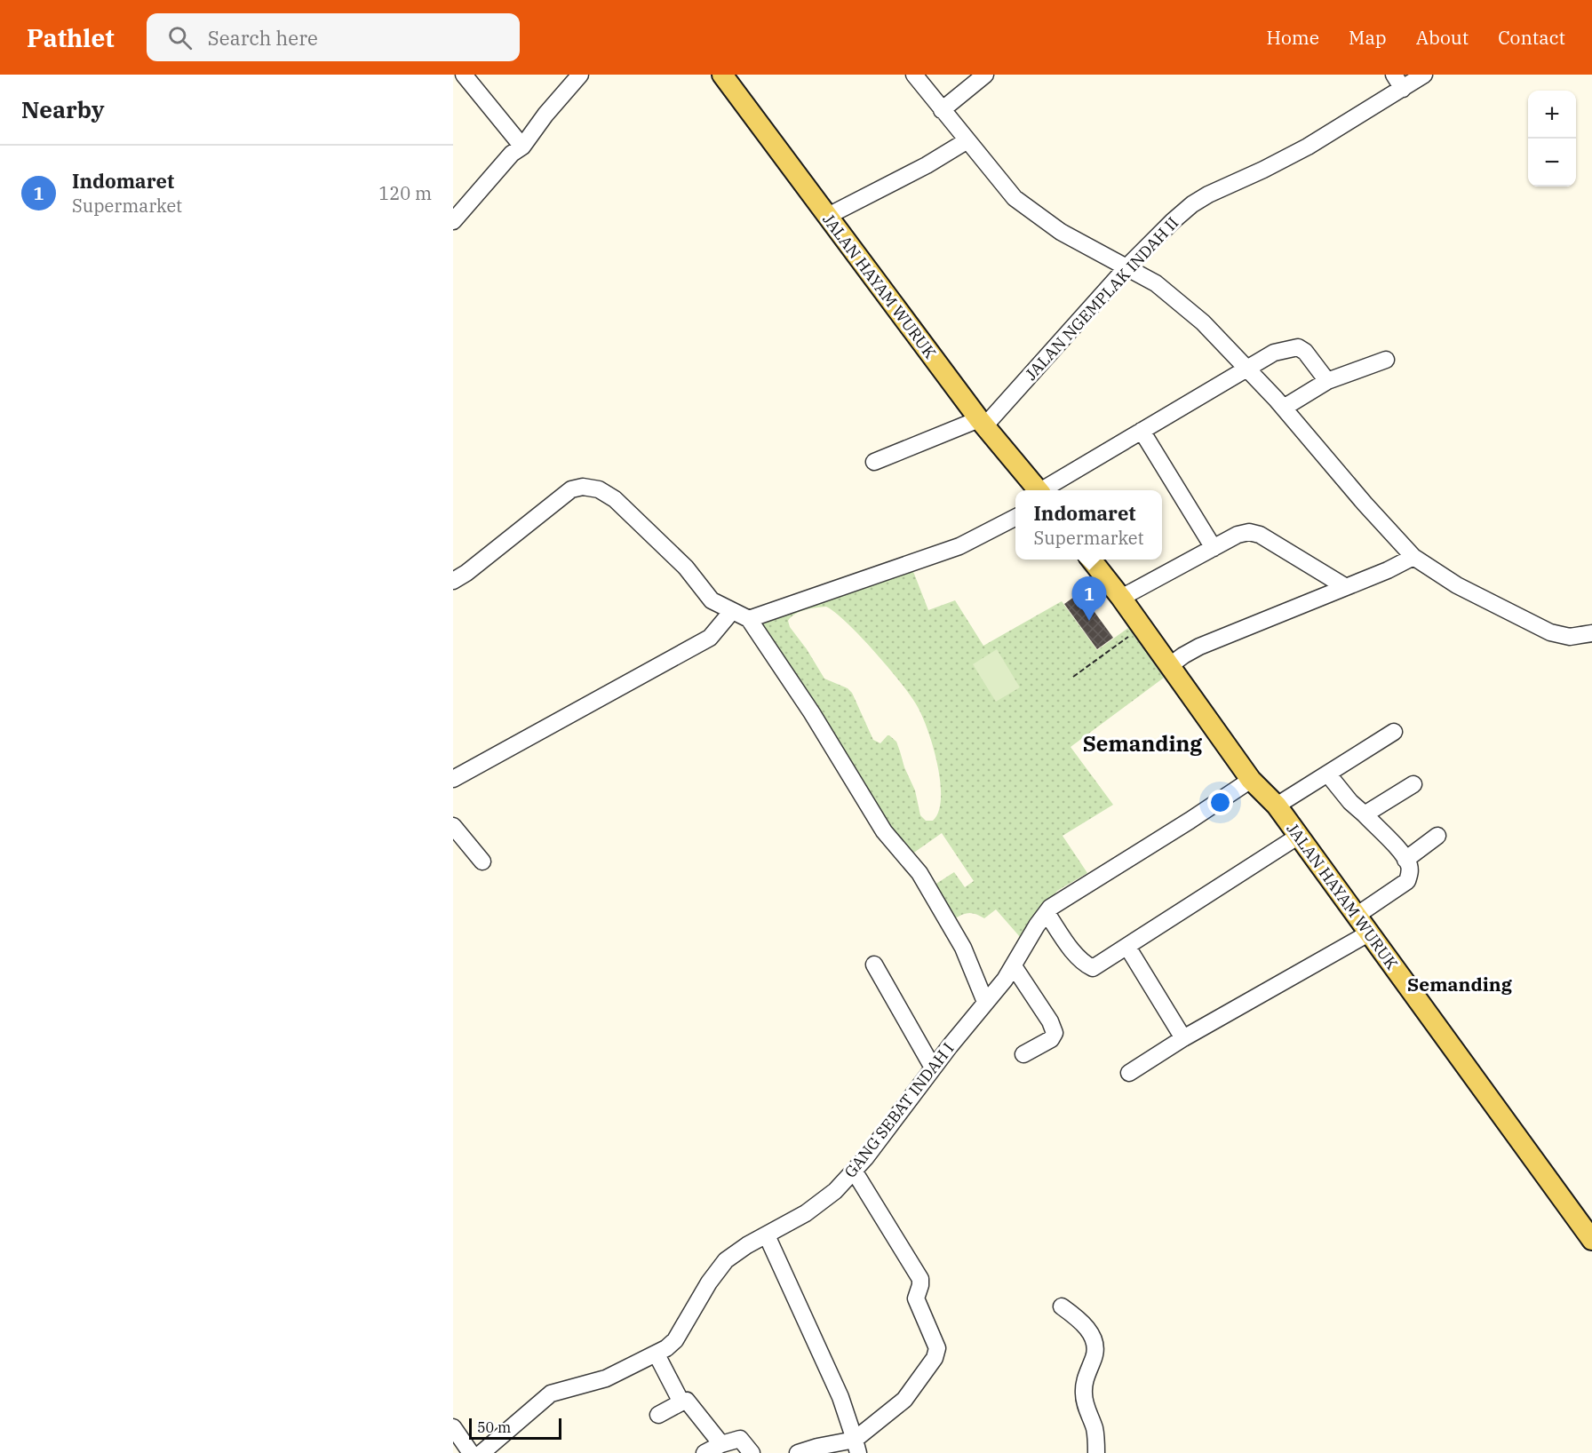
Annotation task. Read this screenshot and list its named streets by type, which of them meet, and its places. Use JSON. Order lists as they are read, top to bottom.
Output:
{
  "streets": {
    "main road": ["JALAN HAYAM WURUK"],
    "street": ["JALAN NGEMPLAK INDAH II", "GANG SEBAT INDAH I"]
  },
  "crossings": [
    ["JALAN HAYAM WURUK", "JALAN NGEMPLAK INDAH II"],
    ["JALAN HAYAM WURUK", "GANG SEBAT INDAH I"]
  ],
  "districts": ["Semanding", "Semanding"],
  "scale_bar": "50 m",
  "page": {
    "header": "Pathlet",
    "search": "Search here",
    "nav": [
      "Home",
      "Map",
      "About",
      "Contact"
    ],
    "heading": "Nearby",
    "map_buttons": ["+", "−"],
    "list": [
      {
        "mark": "1",
        "name": "Indomaret",
        "note": "Supermarket",
        "value": "120 m"
      }
    ],
    "popup": ["Indomaret", "Supermarket"],
    "pins": "1",
    "scale": "50 m"
  }
}
